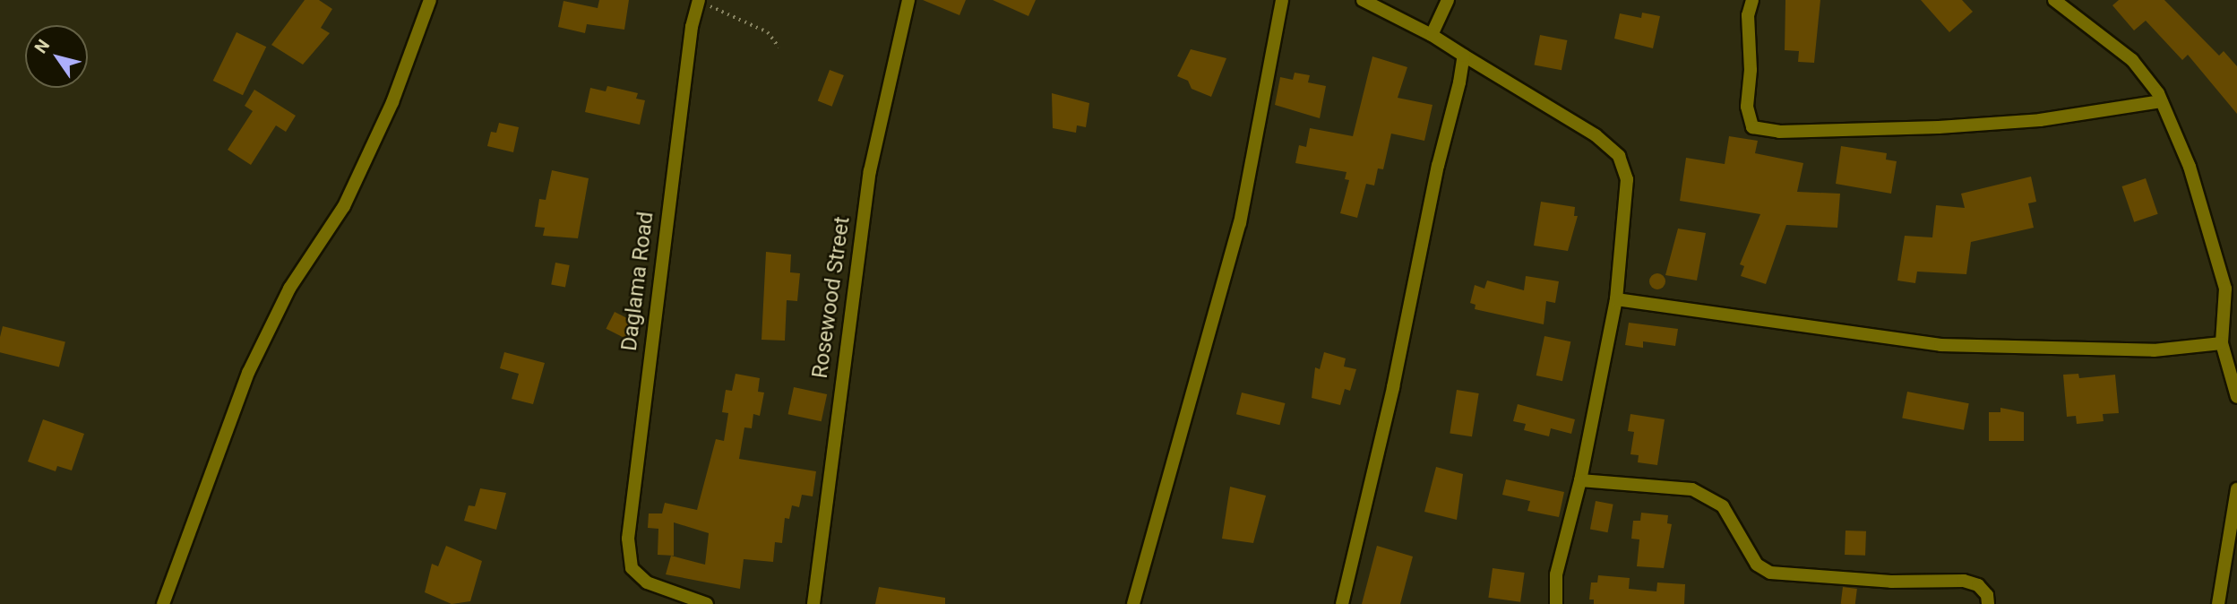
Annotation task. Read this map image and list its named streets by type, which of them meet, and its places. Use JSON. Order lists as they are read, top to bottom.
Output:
{
  "streets": {
    "street": ["Daglama Road", "Rosewood Street"]
  },
  "north": "top left"
}
